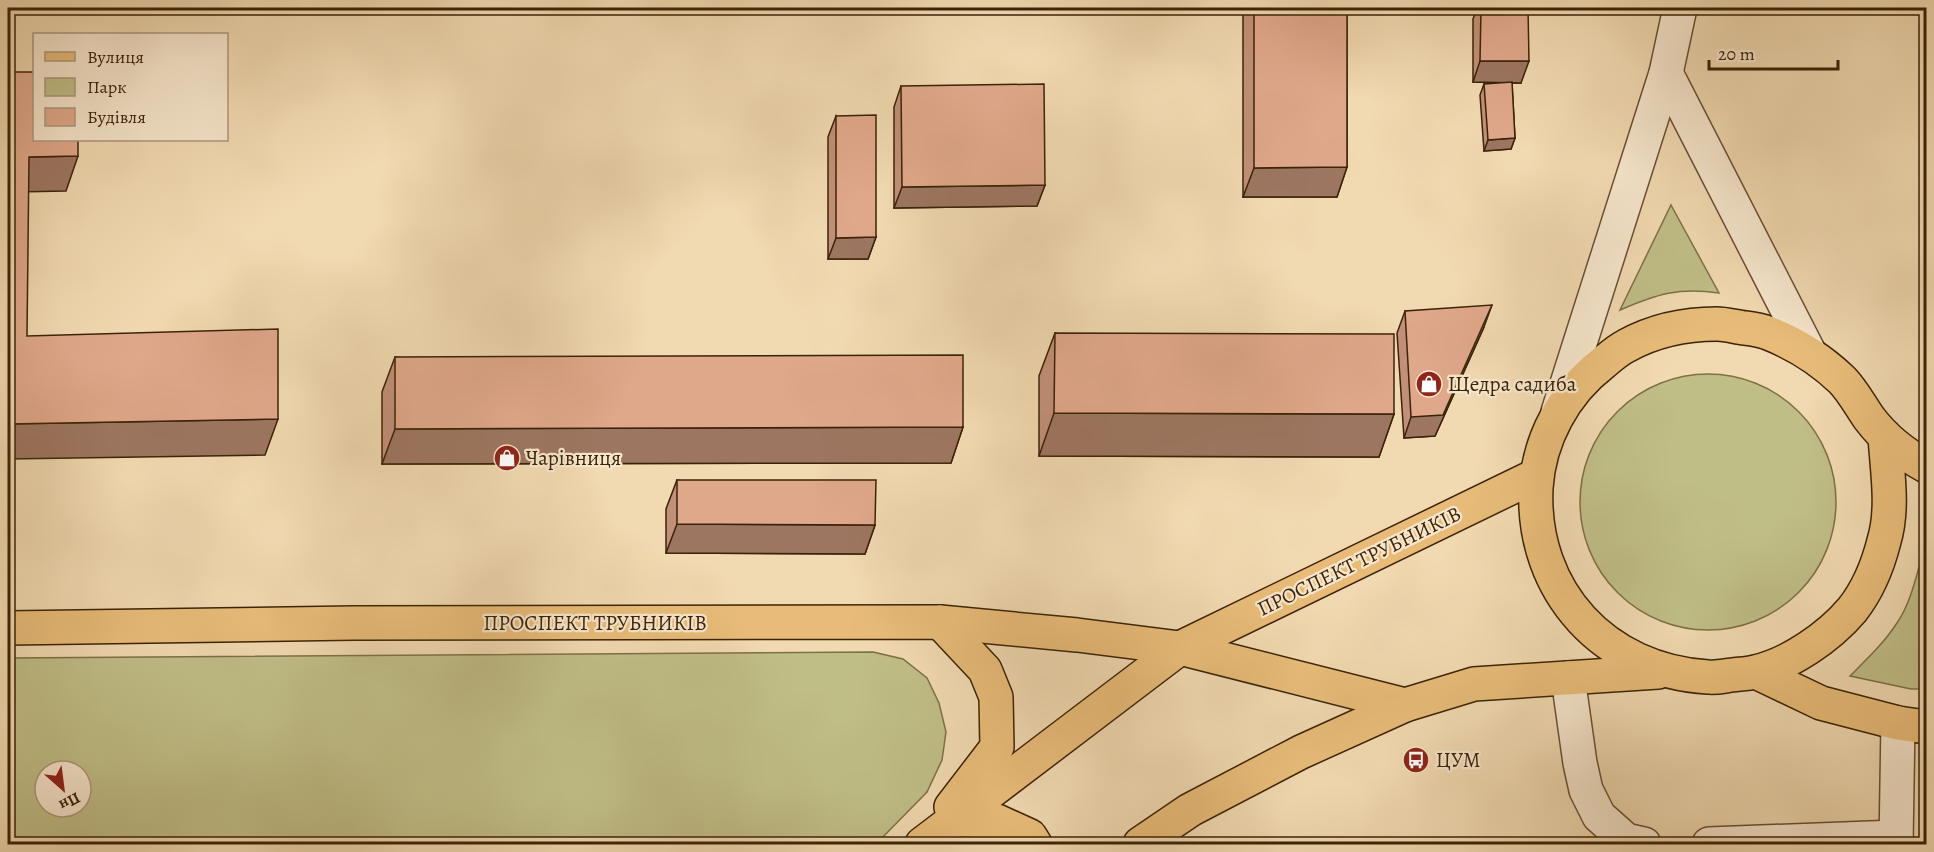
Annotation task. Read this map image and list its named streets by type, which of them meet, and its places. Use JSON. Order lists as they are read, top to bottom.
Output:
{
  "streets": {
    "main road": ["ПРОСПЕКТ ТРУБНИКІВ"]
  },
  "places": {
    "shop": ["Щедра садиба", "Чарівниця"],
    "bus stop": ["ЦУМ"]
  },
  "legend": ["Вулиця", "Парк", "Будівля"],
  "scale_bar": "20 m",
  "north": "bottom right"
}
